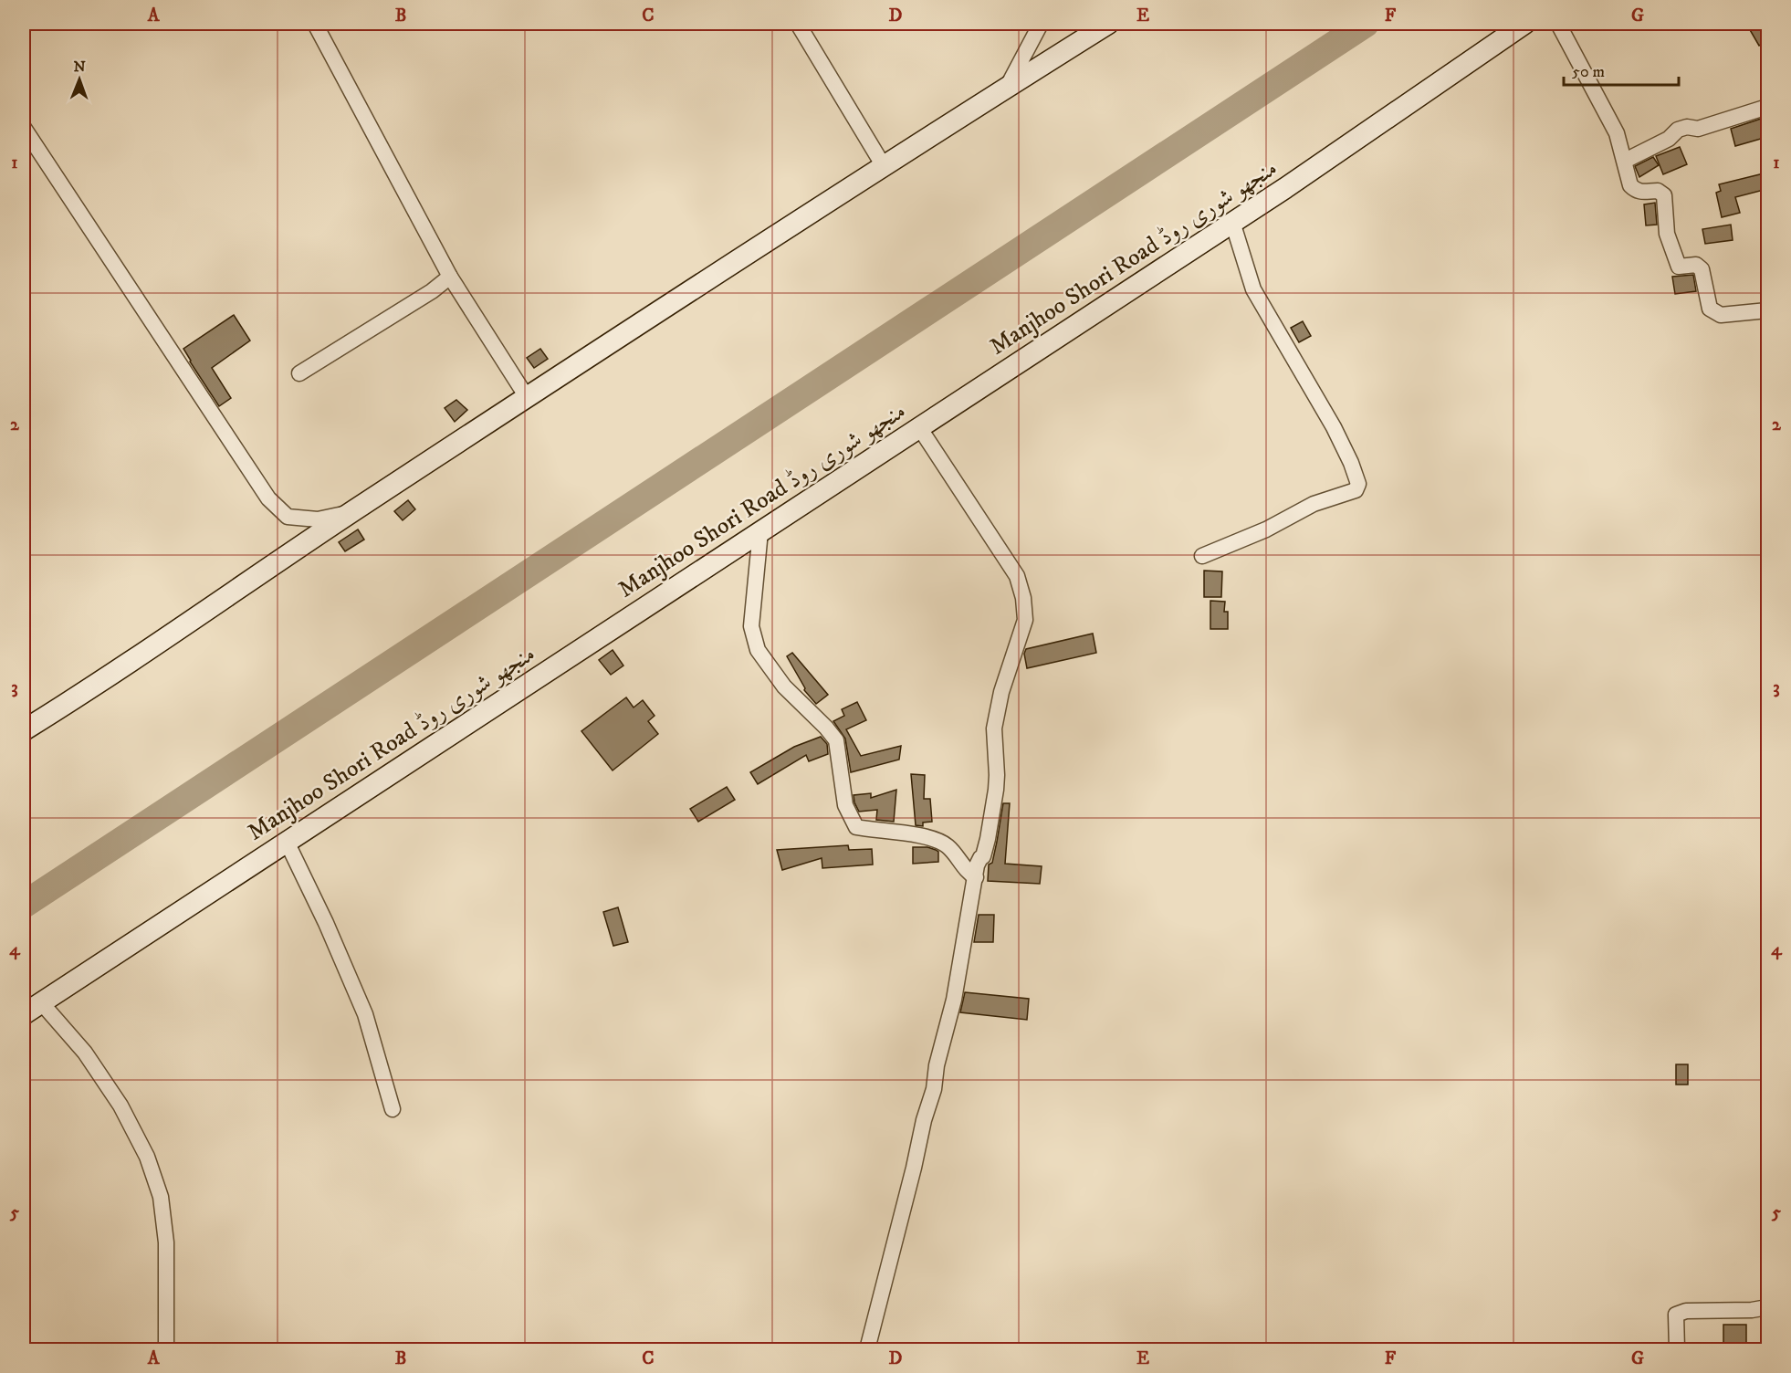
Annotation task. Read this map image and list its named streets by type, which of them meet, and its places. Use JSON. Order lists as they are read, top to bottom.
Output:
{
  "streets": {
    "street": ["Manjhoo Shori Road منجھو شوری روڈ"]
  },
  "scale_bar": "50 m",
  "north": "top",
  "grid": {
    "columns": [
      "A",
      "B",
      "C",
      "D",
      "E",
      "F",
      "G"
    ],
    "rows": [
      "1",
      "2",
      "3",
      "4",
      "5"
    ]
  }
}
